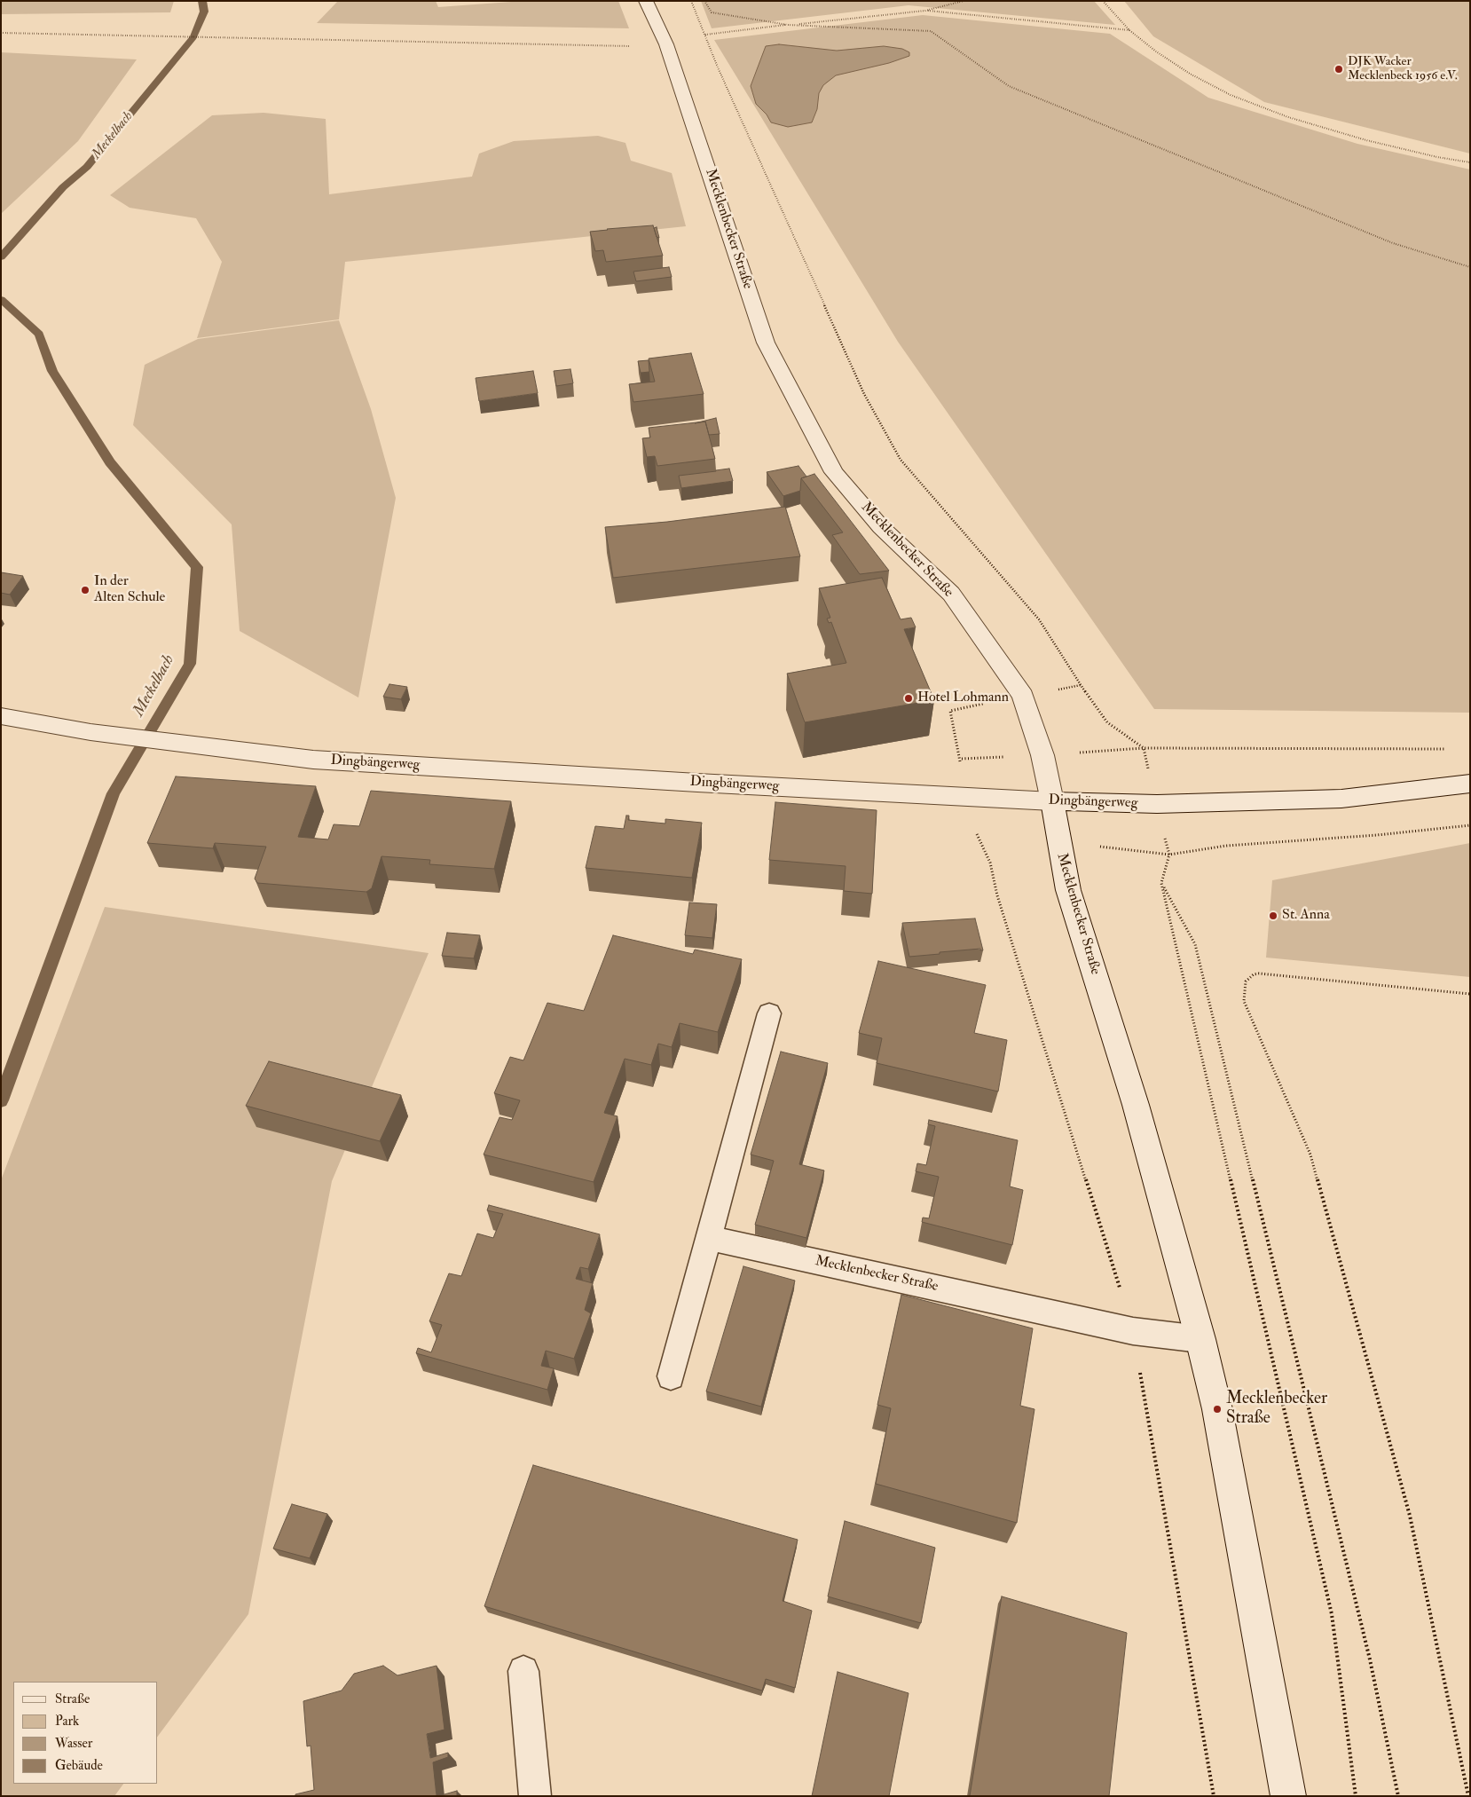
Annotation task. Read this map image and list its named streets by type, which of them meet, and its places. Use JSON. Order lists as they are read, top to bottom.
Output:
{
  "streets": {
    "street": ["Mecklenbecker Straße", "Dingbängerweg"]
  },
  "crossings": [
    ["Mecklenbecker Straße", "Dingbängerweg"]
  ],
  "water": ["Meckelbach"],
  "places": [
    "DJK Wacker Mecklenbeck 1956 e.V.",
    "In der Alten Schule",
    "Hotel Lohmann",
    "St. Anna",
    "Mecklenbecker Straße"
  ],
  "legend": [
    "Straße",
    "Park",
    "Wasser",
    "Gebäude"
  ]
}
